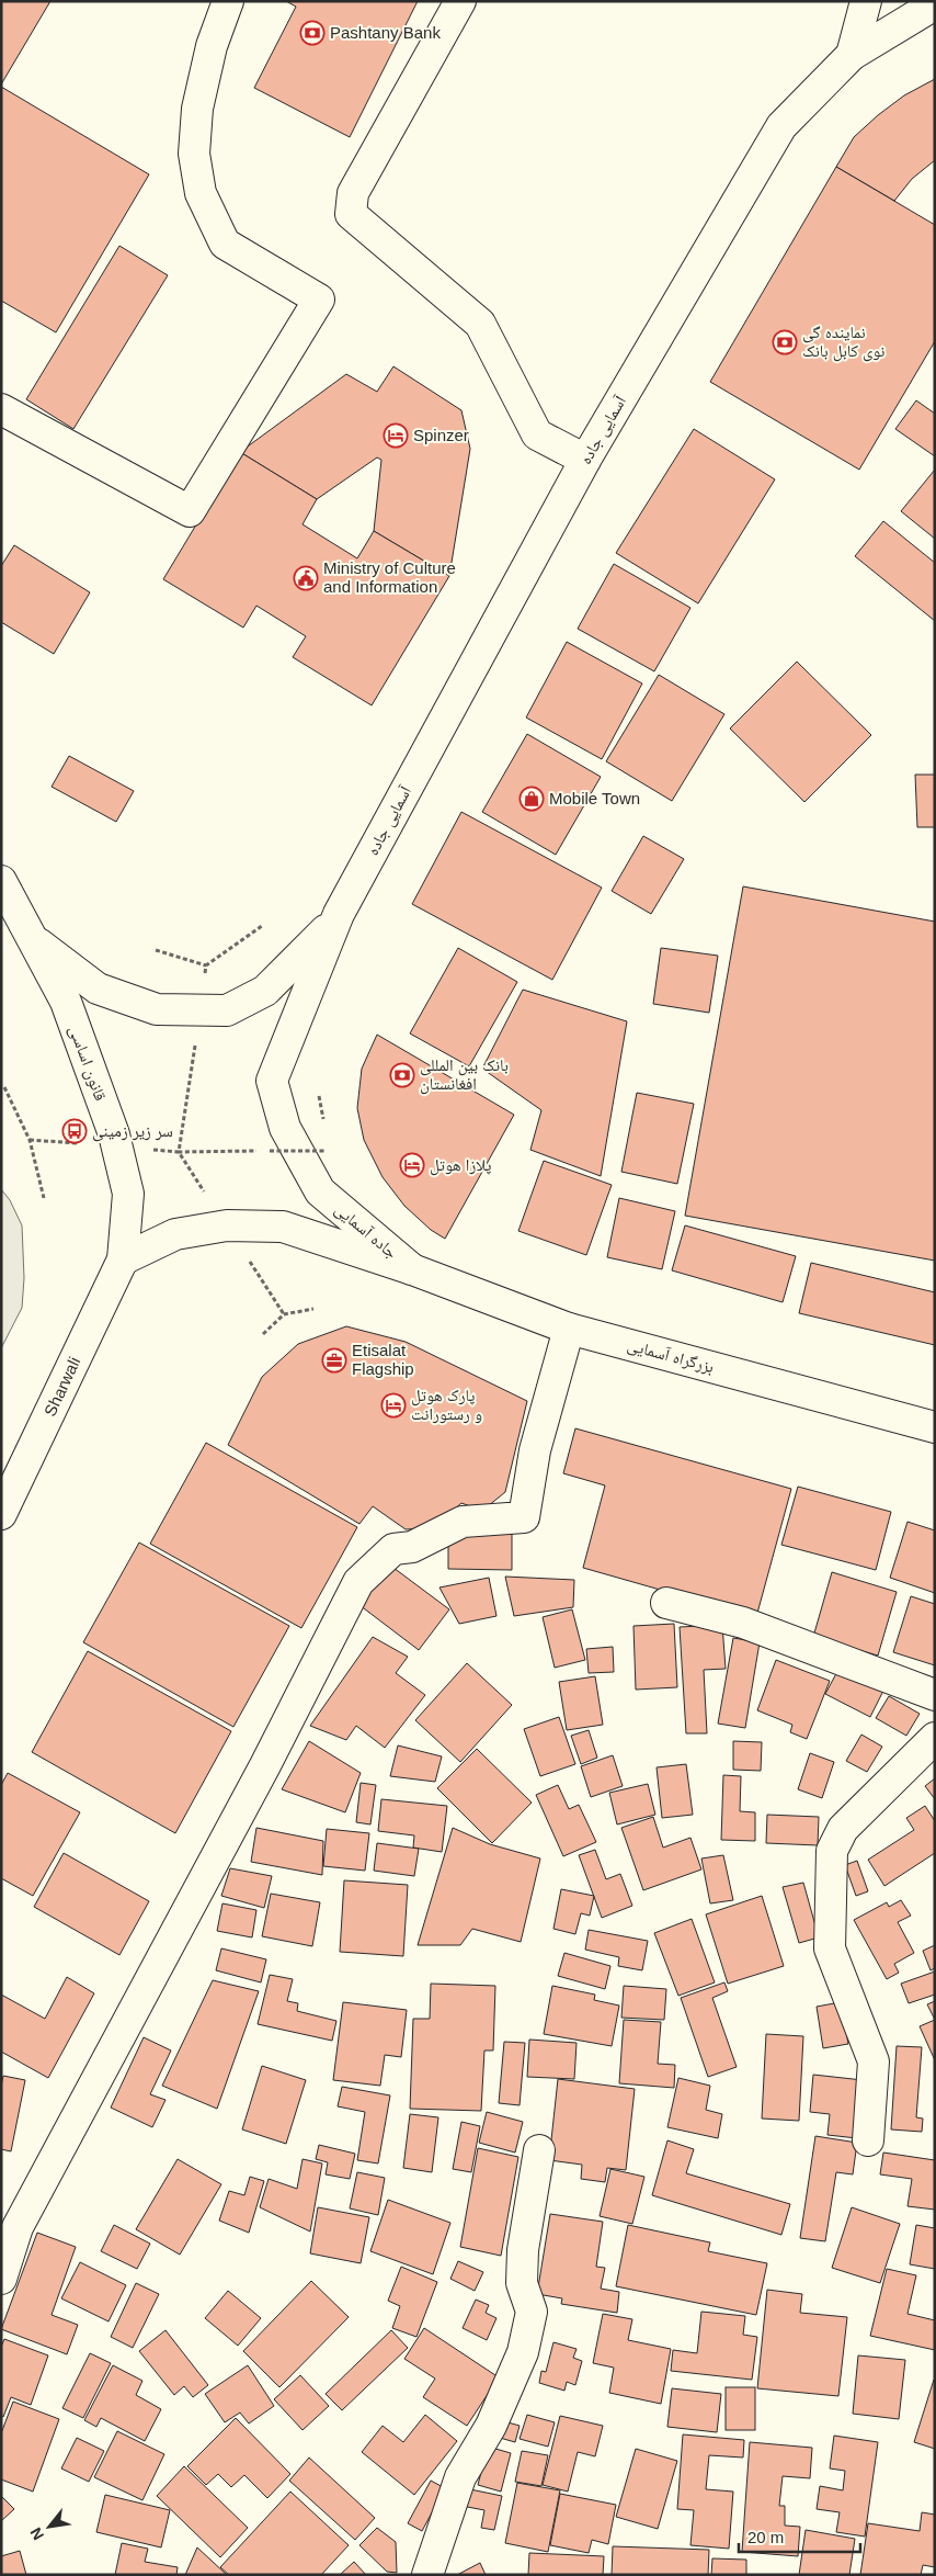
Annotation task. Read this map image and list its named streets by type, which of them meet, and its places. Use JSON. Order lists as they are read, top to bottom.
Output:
{
  "streets": {
    "main road": [
      "آسمایی جاده",
      "قانون اساسی",
      "جاده آسمایی",
      "بزرگراه آسمایی",
      "Sharwali"
    ]
  },
  "crossings": [
    ["آسمایی جاده", "جاده آسمایی"],
    ["قانون اساسی", "جاده آسمایی"],
    ["قانون اساسی", "Sharwali"],
    ["جاده آسمایی", "بزرگراه آسمایی"],
    ["جاده آسمایی", "Sharwali"]
  ],
  "places": {
    "bank": ["Pashtany Bank", "نماینده گی نوی کابل بانک", "بانک بین المللی افغانستان"],
    "hotel": ["Spinzer", "پلازا هوتل", "پارک هوتل و رستورانت"],
    "public building": ["Ministry of Culture and Information"],
    "shop": ["Mobile Town"],
    "bus stop": ["سر زیر زمینی"],
    "office": ["Etisalat Flagship"]
  },
  "scale_bar": "20 m",
  "north": "bottom left"
}
